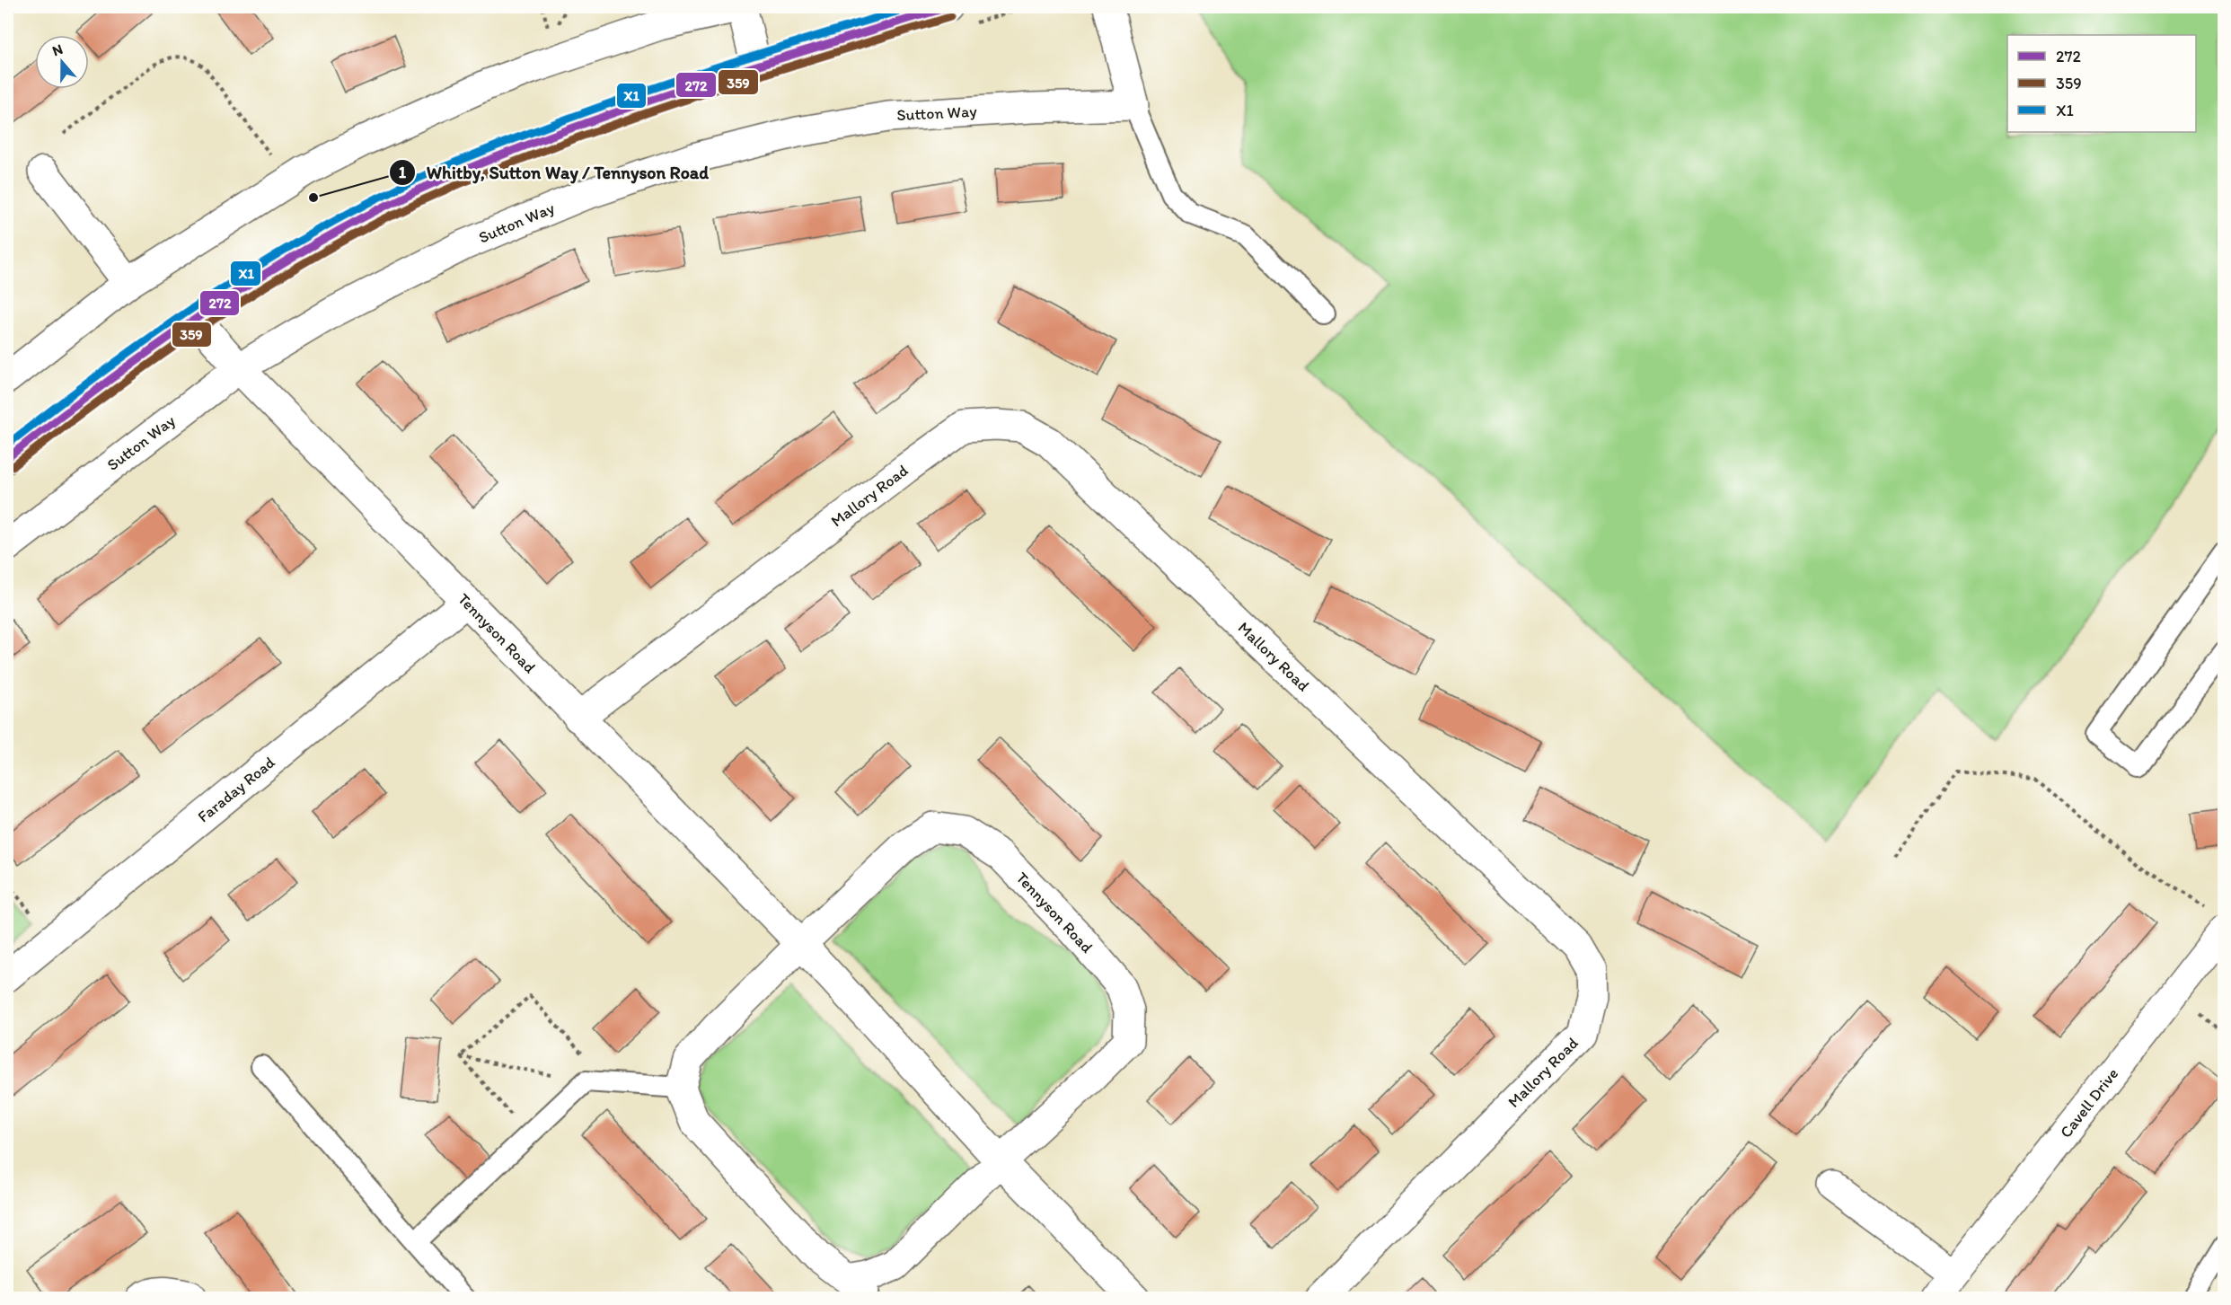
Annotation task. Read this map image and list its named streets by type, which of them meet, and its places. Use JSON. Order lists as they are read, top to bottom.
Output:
{
  "streets": {
    "street": [
      "Sutton Way",
      "Mallory Road",
      "Tennyson Road",
      "Faraday Road",
      "Cavell Drive"
    ]
  },
  "crossings": [
    ["Sutton Way", "Tennyson Road"],
    ["Mallory Road", "Tennyson Road"],
    ["Tennyson Road", "Faraday Road"]
  ],
  "places": ["Whitby, Sutton Way / Tennyson Road"],
  "lines": ["transit line 272", "transit line X1", "transit line 359"],
  "legend": ["272", "359", "X1"],
  "north": "top"
}
